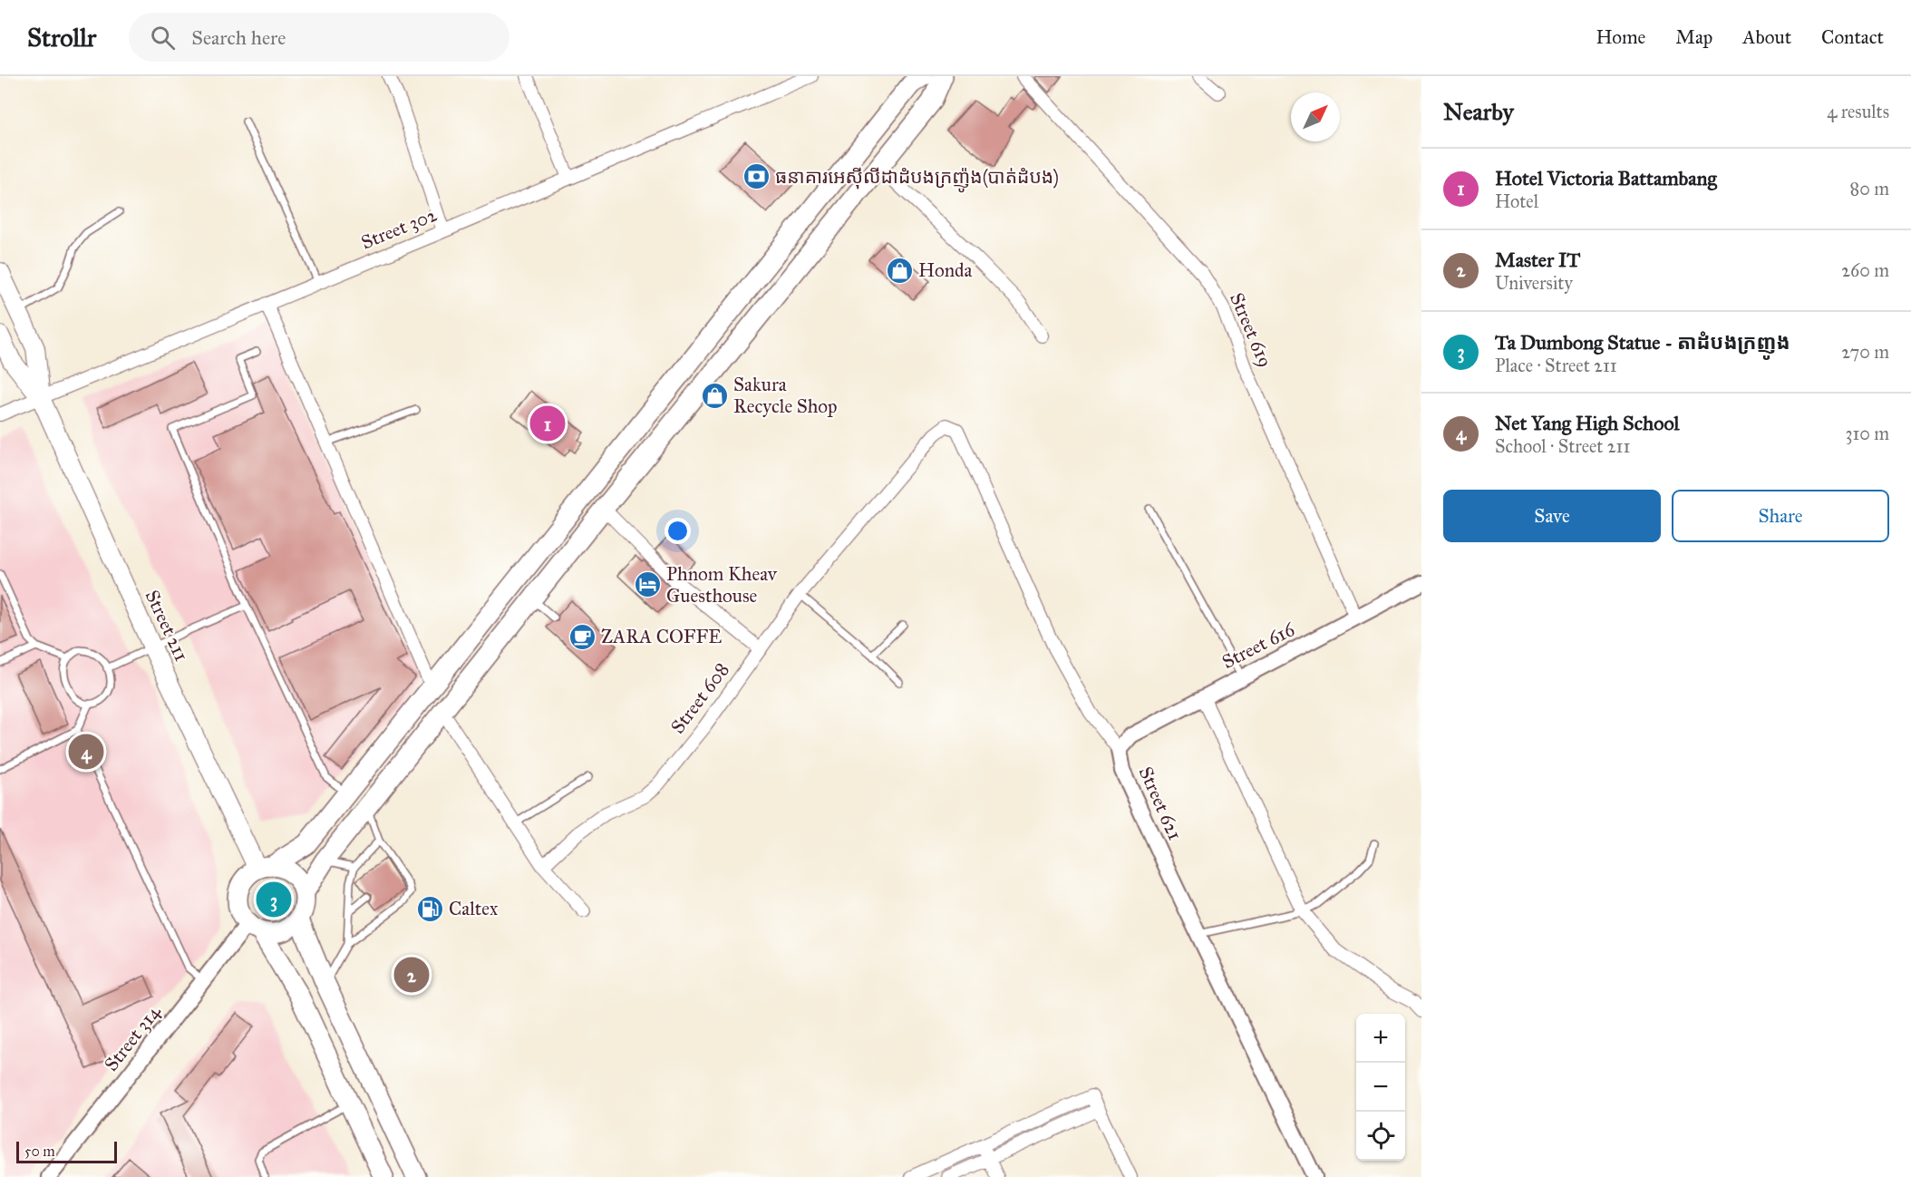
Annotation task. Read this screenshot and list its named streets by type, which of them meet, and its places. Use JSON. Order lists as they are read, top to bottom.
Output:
{
  "streets": {
    "main road": ["Street 211"],
    "street": [
      "Street 302",
      "Street 619",
      "Street 616",
      "Street 608",
      "Street 621",
      "Street 314"
    ]
  },
  "crossings": [
    ["Street 302", "Street 211"],
    ["Street 619", "Street 616"],
    ["Street 211", "Street 314"],
    ["Street 616", "Street 621"],
    ["Street 608", "Street 621"]
  ],
  "places": {
    "bank": ["ធនាគារអេស៊ីលីដាដំបងក្រញ៉ូង(បាត់ដំបង)"],
    "shop": ["Honda", "Sakura Recycle Shop"],
    "hotel": ["Phnom Kheav Guesthouse"],
    "cafe": ["ZARA COFFE"],
    "fuel station": ["Caltex"]
  },
  "scale_bar": "50 m",
  "north": "top right",
  "page": {
    "header": "Strollr",
    "search": "Search here",
    "nav": [
      "Home",
      "Map",
      "About",
      "Contact"
    ],
    "heading": ["Nearby", "4 results"],
    "list": [
      {
        "mark": "1",
        "name": "Hotel Victoria Battambang",
        "note": "Hotel",
        "value": "80 m"
      },
      {
        "mark": "2",
        "name": "Master IT",
        "note": "University",
        "value": "260 m"
      },
      {
        "mark": "3",
        "name": "Ta Dumbong Statue - តាដំបងក្រញូង",
        "note": "Place · Street 211",
        "value": "270 m"
      },
      {
        "mark": "4",
        "name": "Net Yang High School",
        "note": "School · Street 211",
        "value": "310 m"
      }
    ],
    "pins": [
      "1",
      "4",
      "3",
      "2"
    ],
    "buttons": ["Save", "Share"],
    "map_buttons": ["+", "−"],
    "scale": "50 m"
  }
}
